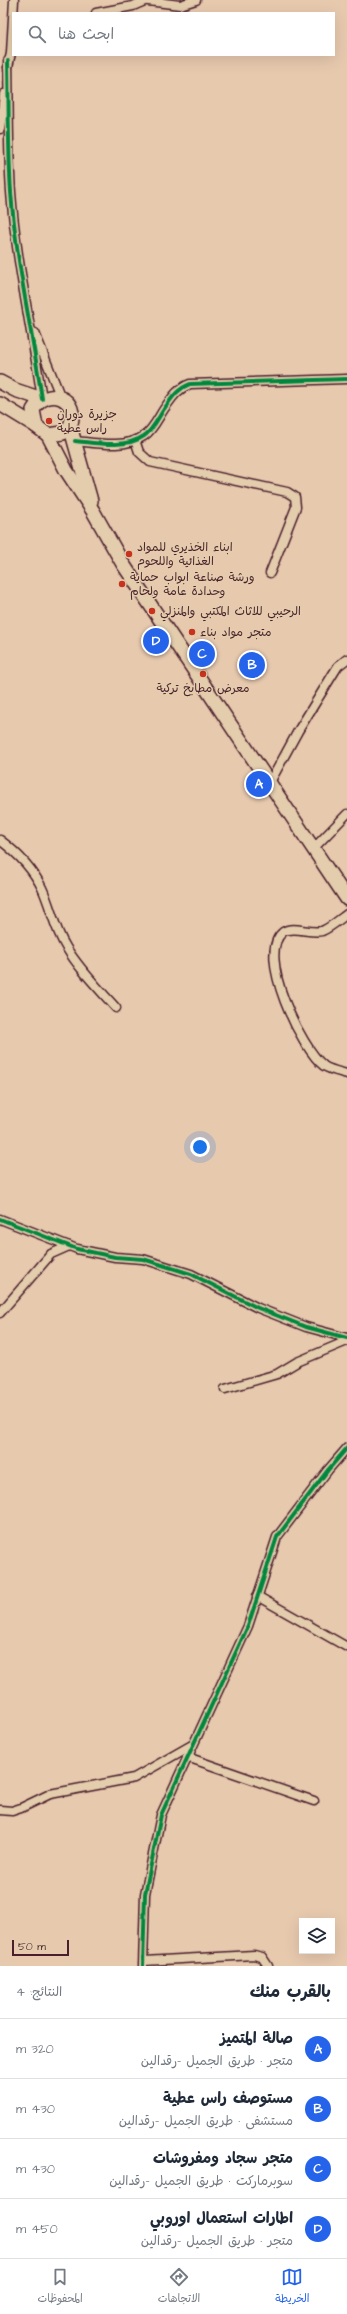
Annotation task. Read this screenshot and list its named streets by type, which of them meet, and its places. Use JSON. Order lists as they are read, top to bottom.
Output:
{
  "places": [
    "جزيرة دوران راس عطية",
    "ابناء الخذيري للمواد الغذائية واللحوم",
    "ورشة صناعة ابواب حماية وحدادة عامة ولحام",
    "الرحيبي للاثاث المكتبي والمنزلي",
    "متجر مواد بناء",
    "معرض مطابخ تركية"
  ],
  "scale_bar": "50 m",
  "page": {
    "search": "ابحث هنا",
    "pins": [
      "D",
      "C",
      "B",
      "A"
    ],
    "scale": "50 m",
    "heading": ["بالقرب منك", "النتائج: 4"],
    "list": [
      {
        "mark": "A",
        "name": "صالة المتميز",
        "note": "متجر · طريق الجميل -رقدالين",
        "value": "320 m"
      },
      {
        "mark": "B",
        "name": "مستوصف راس عطية",
        "note": "مستشفى · طريق الجميل -رقدالين",
        "value": "430 m"
      },
      {
        "mark": "C",
        "name": "متجر سجاد ومفروشات",
        "note": "سوبرماركت · طريق الجميل -رقدالين",
        "value": "430 m"
      },
      {
        "mark": "D",
        "name": "اطارات استعمال اوروبي",
        "note": "متجر · طريق الجميل -رقدالين",
        "value": "450 m"
      }
    ],
    "nav": ["الخريطة", "الاتجاهات", "المحفوظات"]
  }
}
